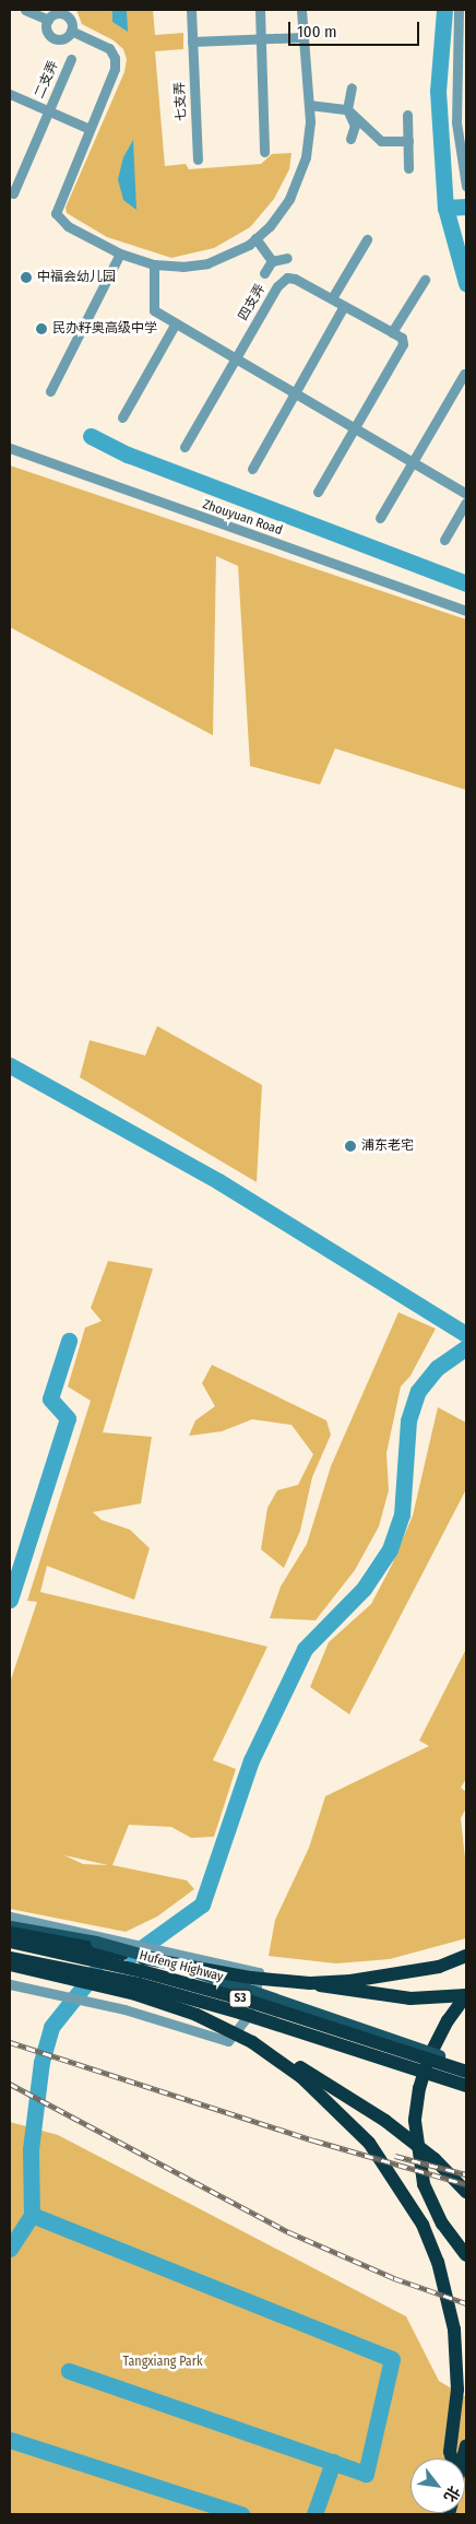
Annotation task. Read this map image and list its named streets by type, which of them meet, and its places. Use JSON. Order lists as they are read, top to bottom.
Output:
{
  "streets": {
    "highway": ["Hufeng Highway", "S3"],
    "street": [
      "二支弄",
      "七支弄",
      "四支弄",
      "Zhouyuan Road"
    ]
  },
  "parks": ["Tangxiang Park"],
  "places": ["中福会幼儿园", "民办籽奥高级中学", "浦东老宅"],
  "scale_bar": "100 m",
  "north": "bottom right"
}
